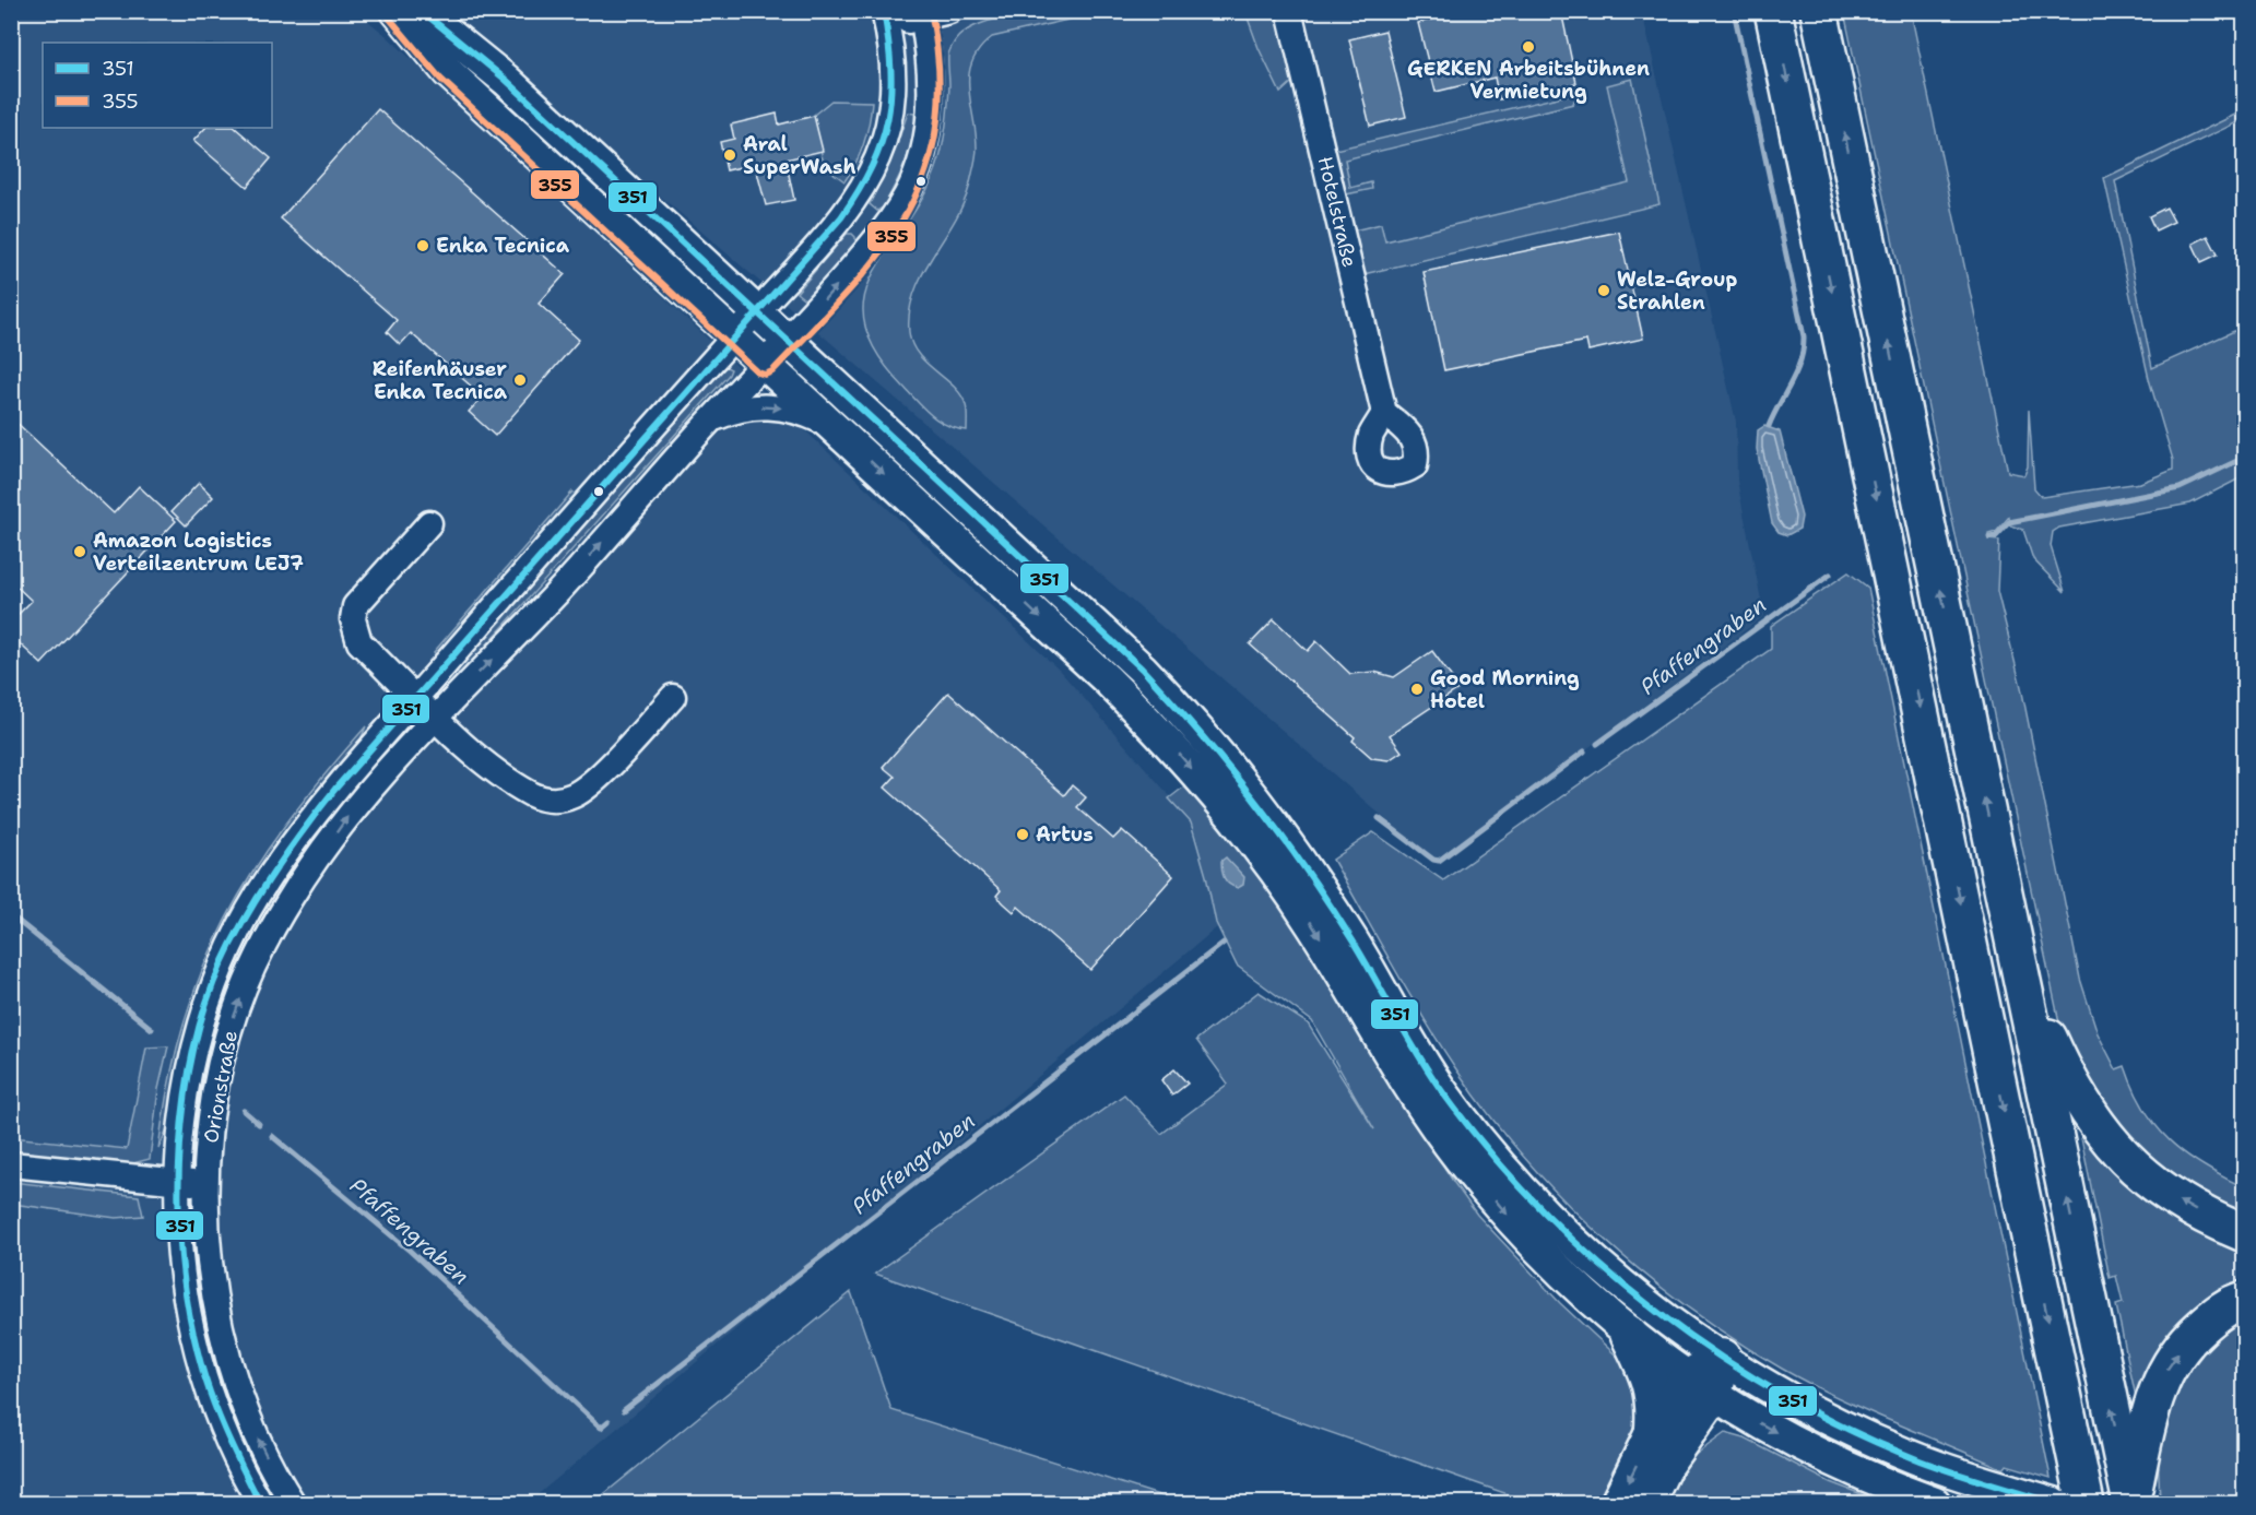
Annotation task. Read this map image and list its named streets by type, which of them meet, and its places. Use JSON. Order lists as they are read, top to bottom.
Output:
{
  "streets": {
    "street": ["Hotelstraße", "Orionstraße"]
  },
  "water": ["Pfaffengraben"],
  "places": [
    "GERKEN Arbeitsbühnen Vermietung",
    "Aral SuperWash",
    "Enka Tecnica",
    "Welz-Group Strahlen",
    "Reifenhäuser Enka Tecnica",
    "Amazon Logistics Verteilzentrum LEJ7",
    "Good Morning Hotel",
    "Artus"
  ],
  "lines": ["transit line 351", "transit line 355"],
  "legend": ["351", "355"]
}
